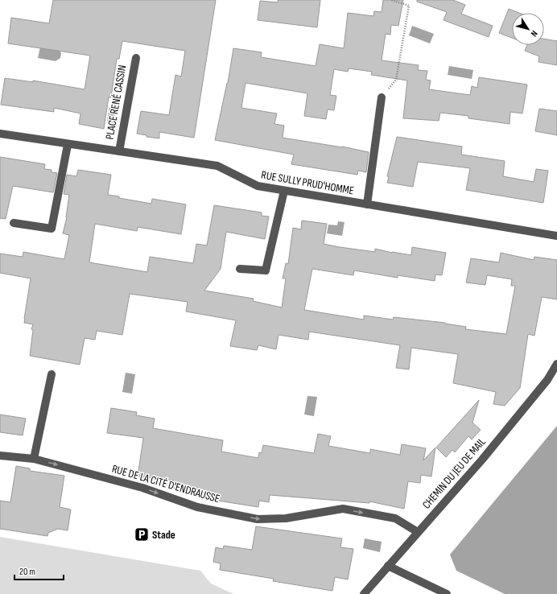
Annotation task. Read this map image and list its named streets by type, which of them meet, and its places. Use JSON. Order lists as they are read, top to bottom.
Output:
{
  "streets": {
    "street": [
      "PLACE RENÉ CASSIN",
      "RUE SULLY PRUD'HOMME",
      "CHEMIN DU JEU DE MAIL",
      "RUE DE LA CITÉ D'ENDRAUSSE"
    ]
  },
  "crossings": [
    ["PLACE RENÉ CASSIN", "RUE SULLY PRUD'HOMME"],
    ["CHEMIN DU JEU DE MAIL", "RUE DE LA CITÉ D'ENDRAUSSE"]
  ],
  "one_way": ["RUE DE LA CITÉ D'ENDRAUSSE"],
  "places": {
    "parking": ["Stade"]
  },
  "scale_bar": "20 m",
  "north": "bottom right"
}
